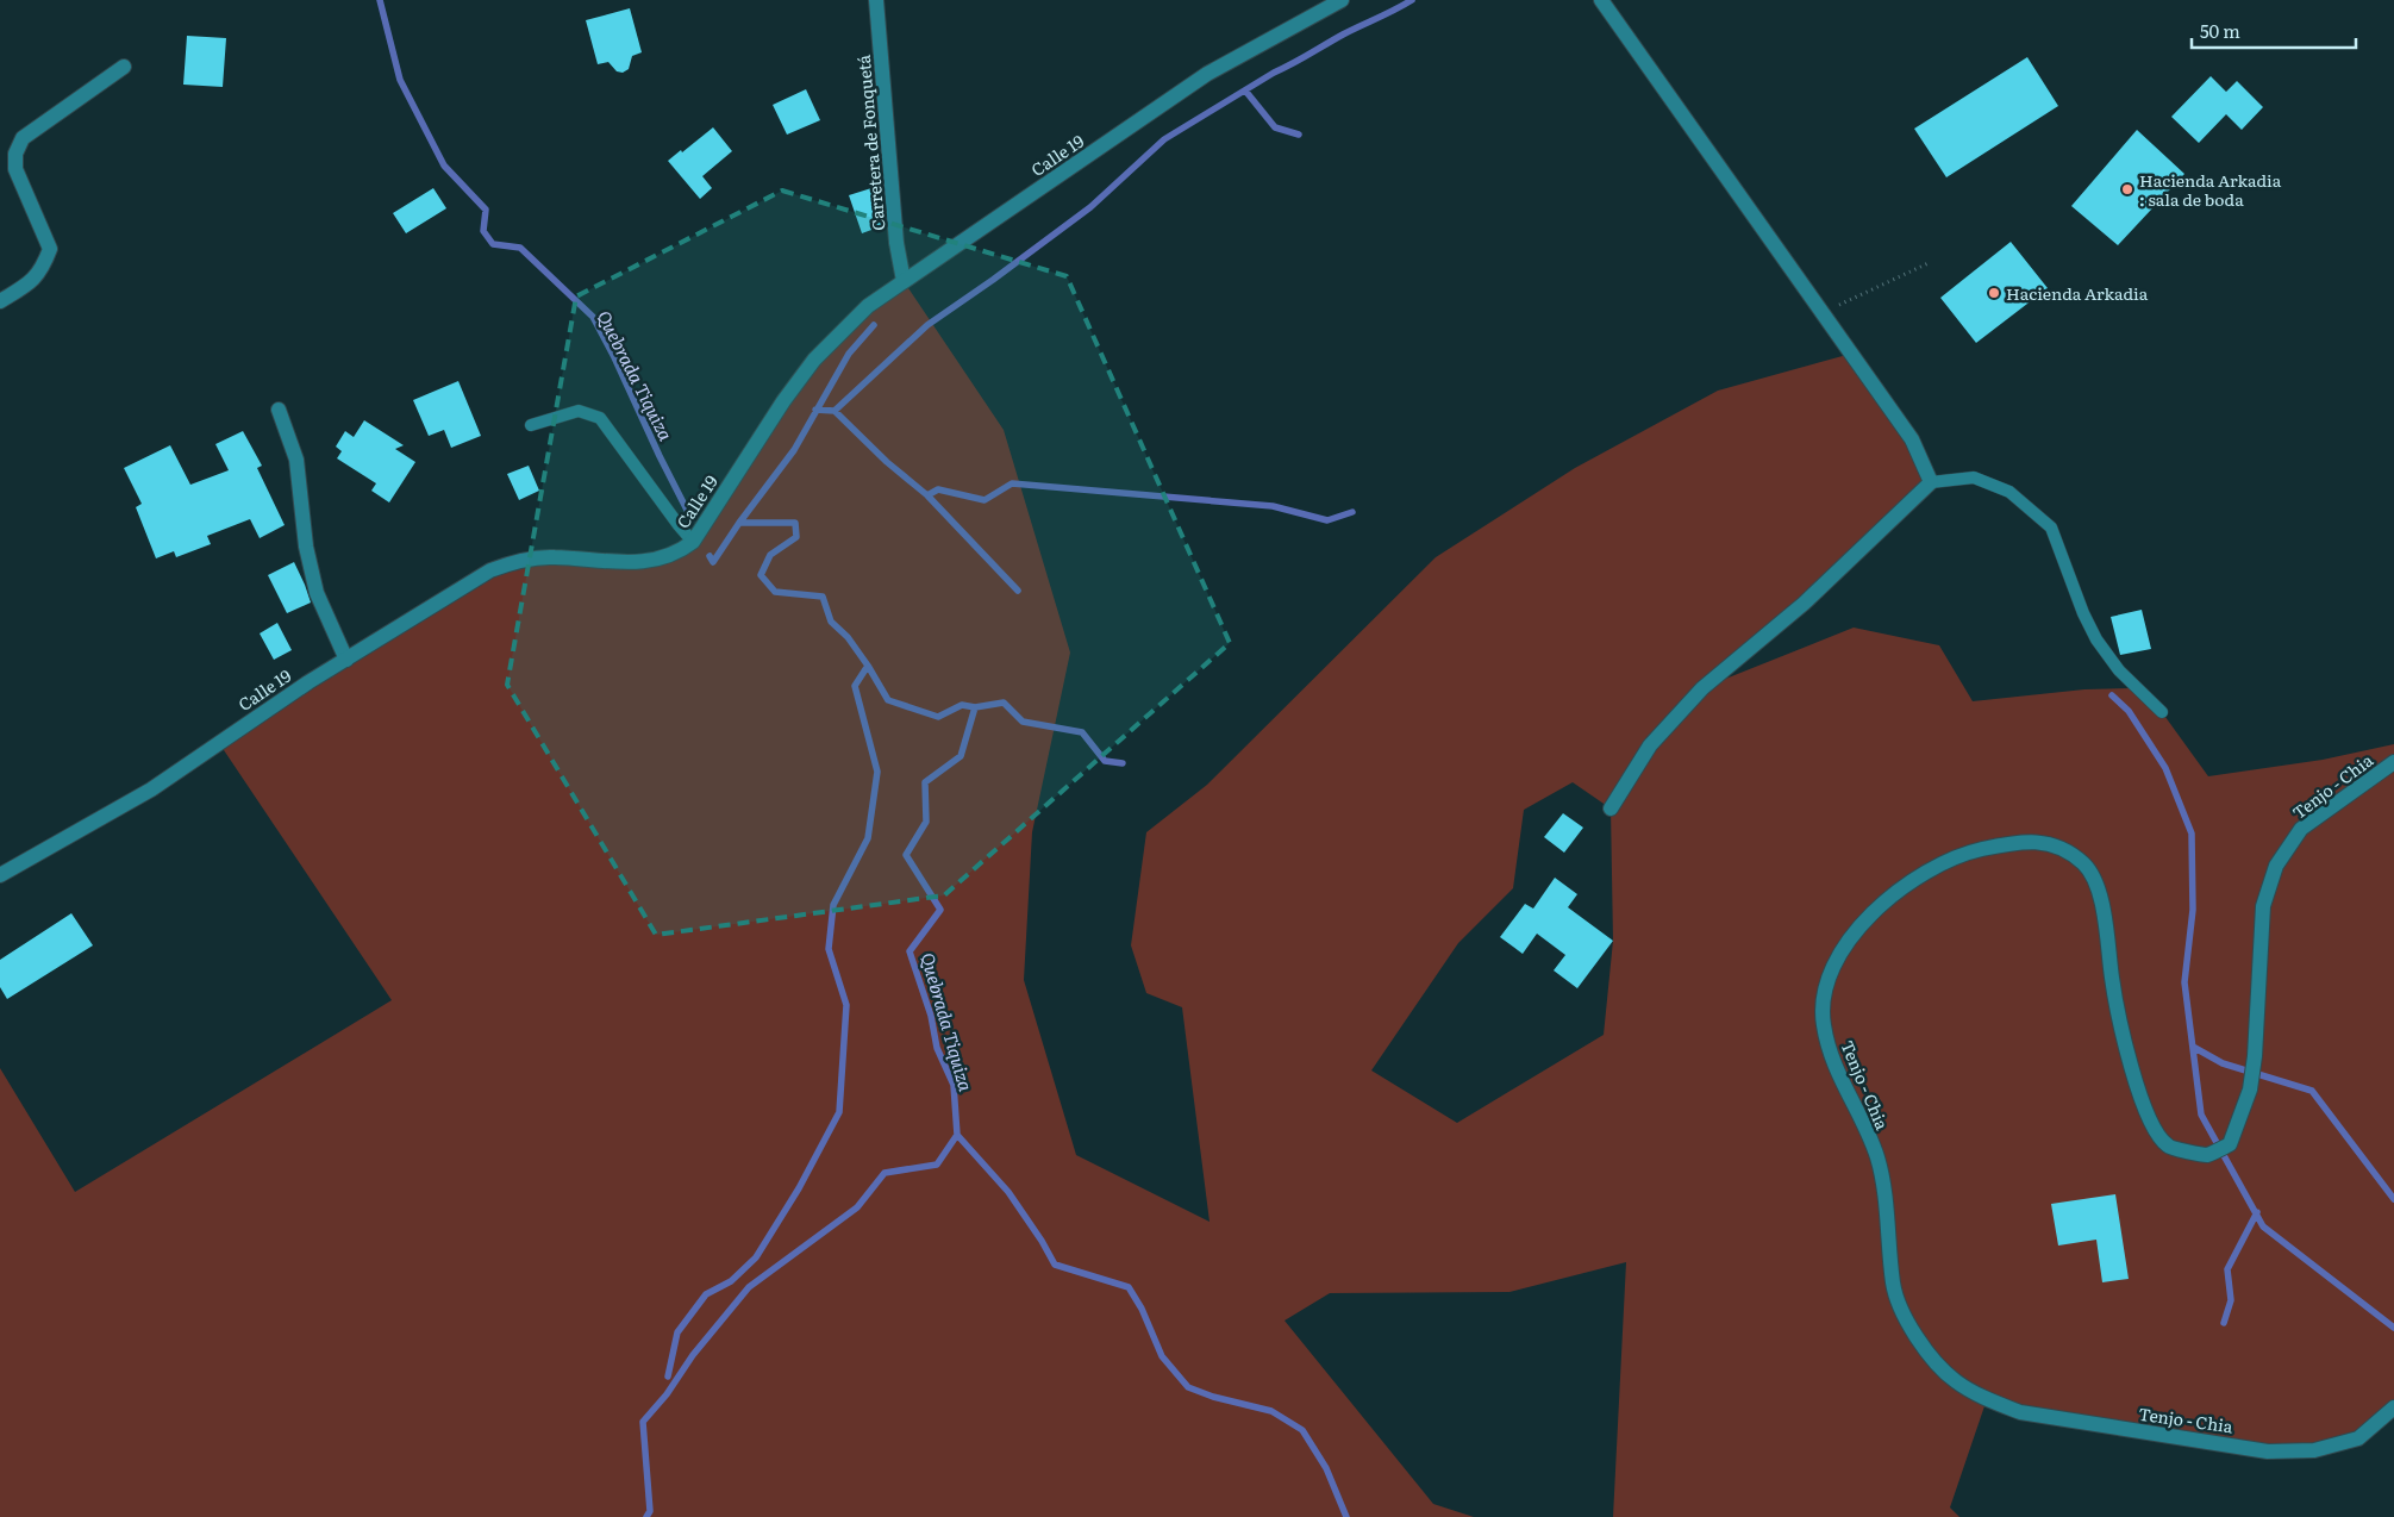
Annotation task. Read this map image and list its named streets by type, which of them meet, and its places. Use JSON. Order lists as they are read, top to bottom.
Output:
{
  "streets": {
    "street": ["Carretera de Fonquetá", "Calle 19", "Tenjo - Chia"]
  },
  "crossings": [
    ["Carretera de Fonquetá", "Calle 19"]
  ],
  "water": ["Quebrada Tiquiza"],
  "places": ["Hacienda Arkadia : sala de boda", "Hacienda Arkadia"],
  "scale_bar": "50 m"
}
